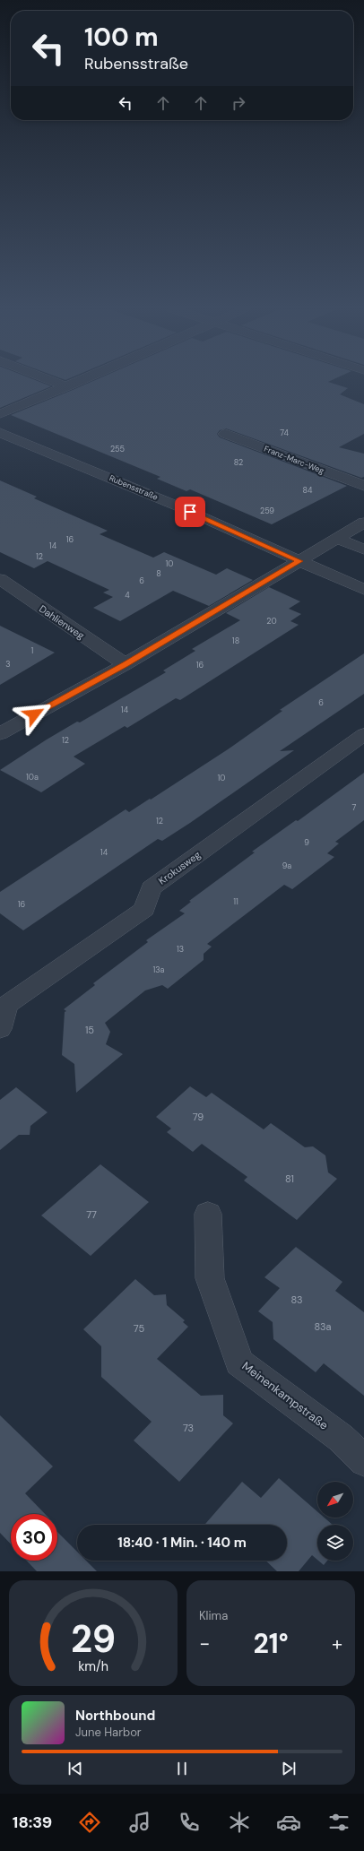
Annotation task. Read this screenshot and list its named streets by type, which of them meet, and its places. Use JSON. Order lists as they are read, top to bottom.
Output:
{
  "streets": {
    "street": [
      "Franz-Marc-Weg",
      "Rubensstraße",
      "Dahlienweg",
      "Krokusweg",
      "Meinenkampstraße"
    ]
  },
  "house_numbers": [
    "74",
    "255",
    "82",
    "84",
    "259",
    "16",
    "14",
    "12",
    "10",
    "8",
    "6",
    "4",
    "20",
    "18",
    "1",
    "3",
    "16",
    "6",
    "14",
    "12",
    "10a",
    "10",
    "7",
    "12",
    "9",
    "14",
    "9a",
    "11",
    "16",
    "13",
    "13a",
    "15",
    "79",
    "81",
    "77",
    "83",
    "83a",
    "75",
    "73"
  ],
  "north": "bottom left",
  "page": {
    "turn": ["100 m", "Rubensstraße"],
    "limit": "30",
    "trip": "18:40 · 1 Min. · 140 m",
    "tile": "Klima",
    "heat": ["−", "21°", "+"],
    "song": ["Northbound", "June Harbor"],
    "tabs": "18:39",
    "gauge": ["29", "km/h"]
  }
}
